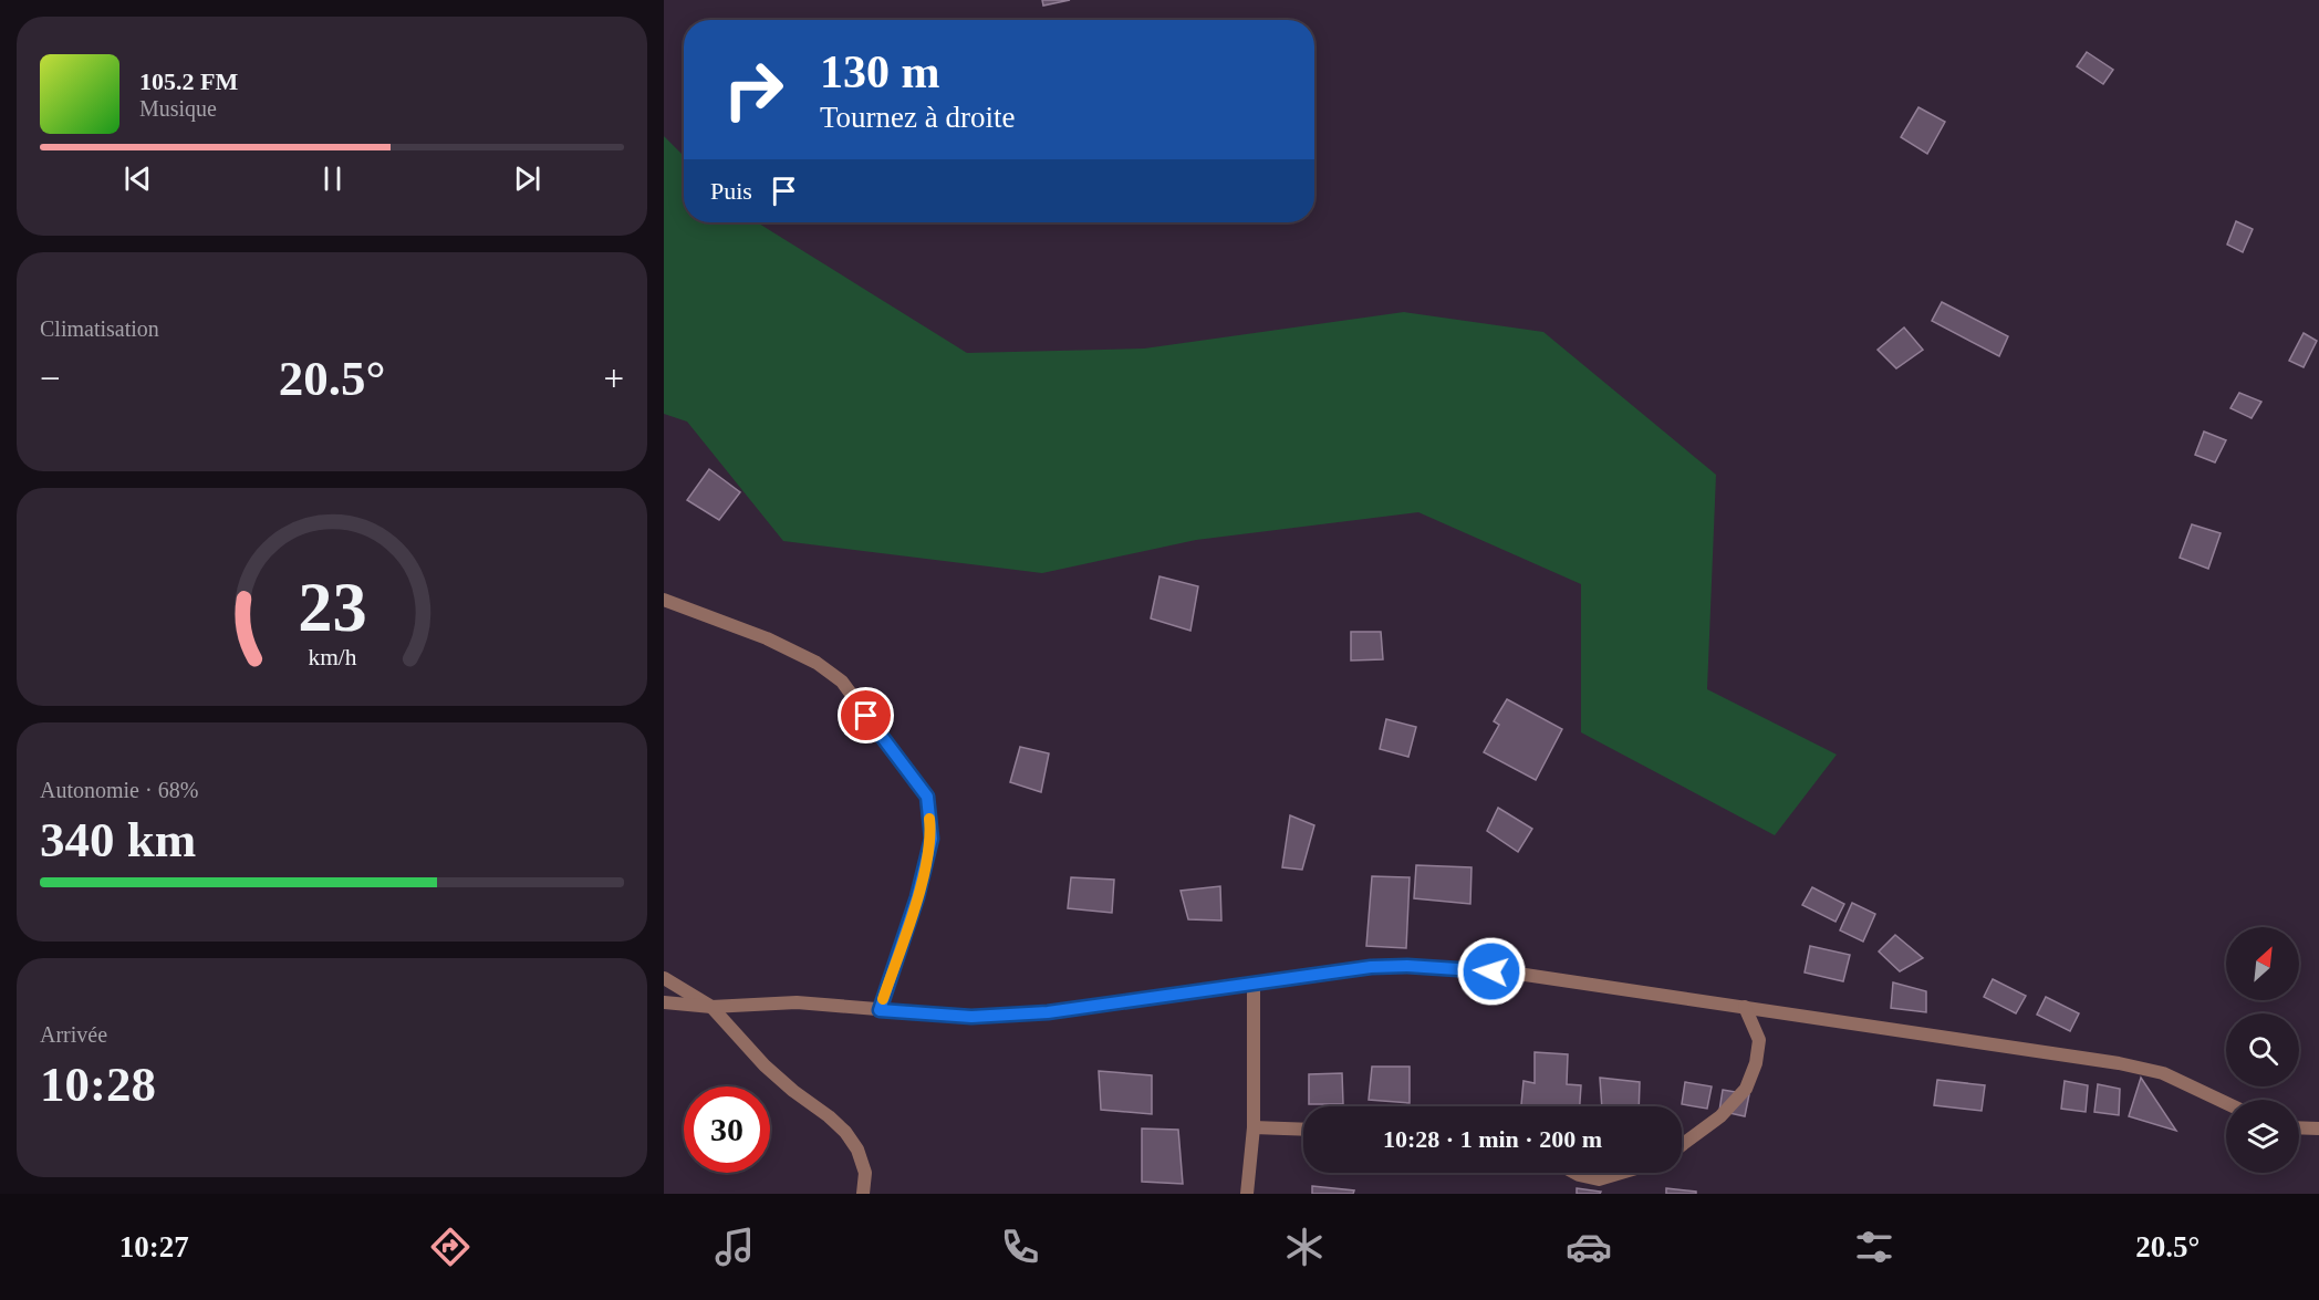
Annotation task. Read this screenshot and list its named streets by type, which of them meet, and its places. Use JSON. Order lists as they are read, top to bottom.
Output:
{
  "north": "top right",
  "page": {
    "turn": ["130 m", "Tournez à droite"],
    "song": ["105.2 FM", "Musique"],
    "then": "Puis",
    "tile": [
      "Climatisation",
      ["Autonomie · 68%", "340 km"],
      ["Arrivée", "10:28"]
    ],
    "heat": ["−", "20.5°", "+"],
    "limit": "30",
    "trip": "10:28 · 1 min · 200 m",
    "tabs": ["10:27", "20.5°"],
    "gauge": ["23", "km/h"]
  }
}
